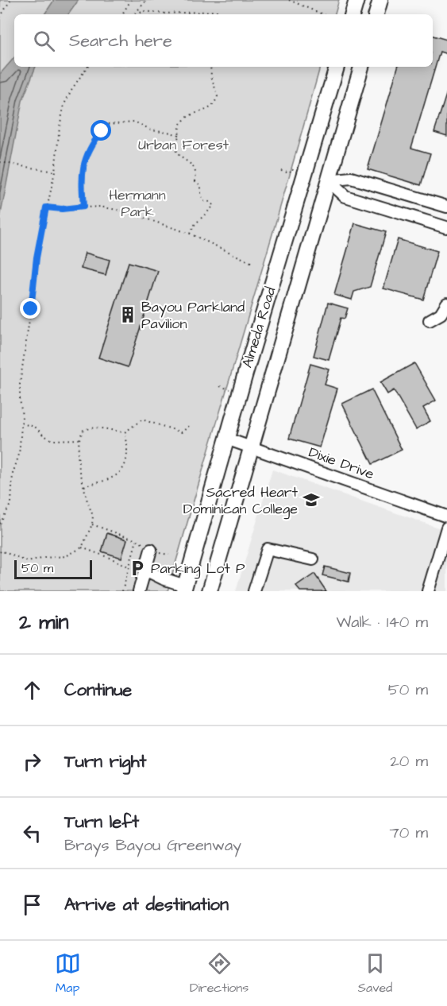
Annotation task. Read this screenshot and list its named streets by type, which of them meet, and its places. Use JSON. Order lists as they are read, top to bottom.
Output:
{
  "streets": {
    "main road": ["Almeda Road"],
    "street": ["Dixie Drive"]
  },
  "crossings": [
    ["Almeda Road", "Dixie Drive"]
  ],
  "parks": ["Urban Forest", "Hermann Park"],
  "places": {
    "building": ["Bayou Parkland Pavilion"],
    "school or university": ["Sacred Heart Dominican College"],
    "parking": ["Parking Lot P"]
  },
  "scale_bar": "50 m",
  "page": {
    "search": "Search here",
    "scale": "50 m",
    "heading": ["2 min", "Walk · 140 m"],
    "list": [
      ["Continue", "50 m"],
      ["Turn right", "20 m"],
      ["Turn left", "Brays Bayou Greenway", "70 m"],
      "Arrive at destination"
    ],
    "nav": ["Map", "Directions", "Saved"]
  }
}
